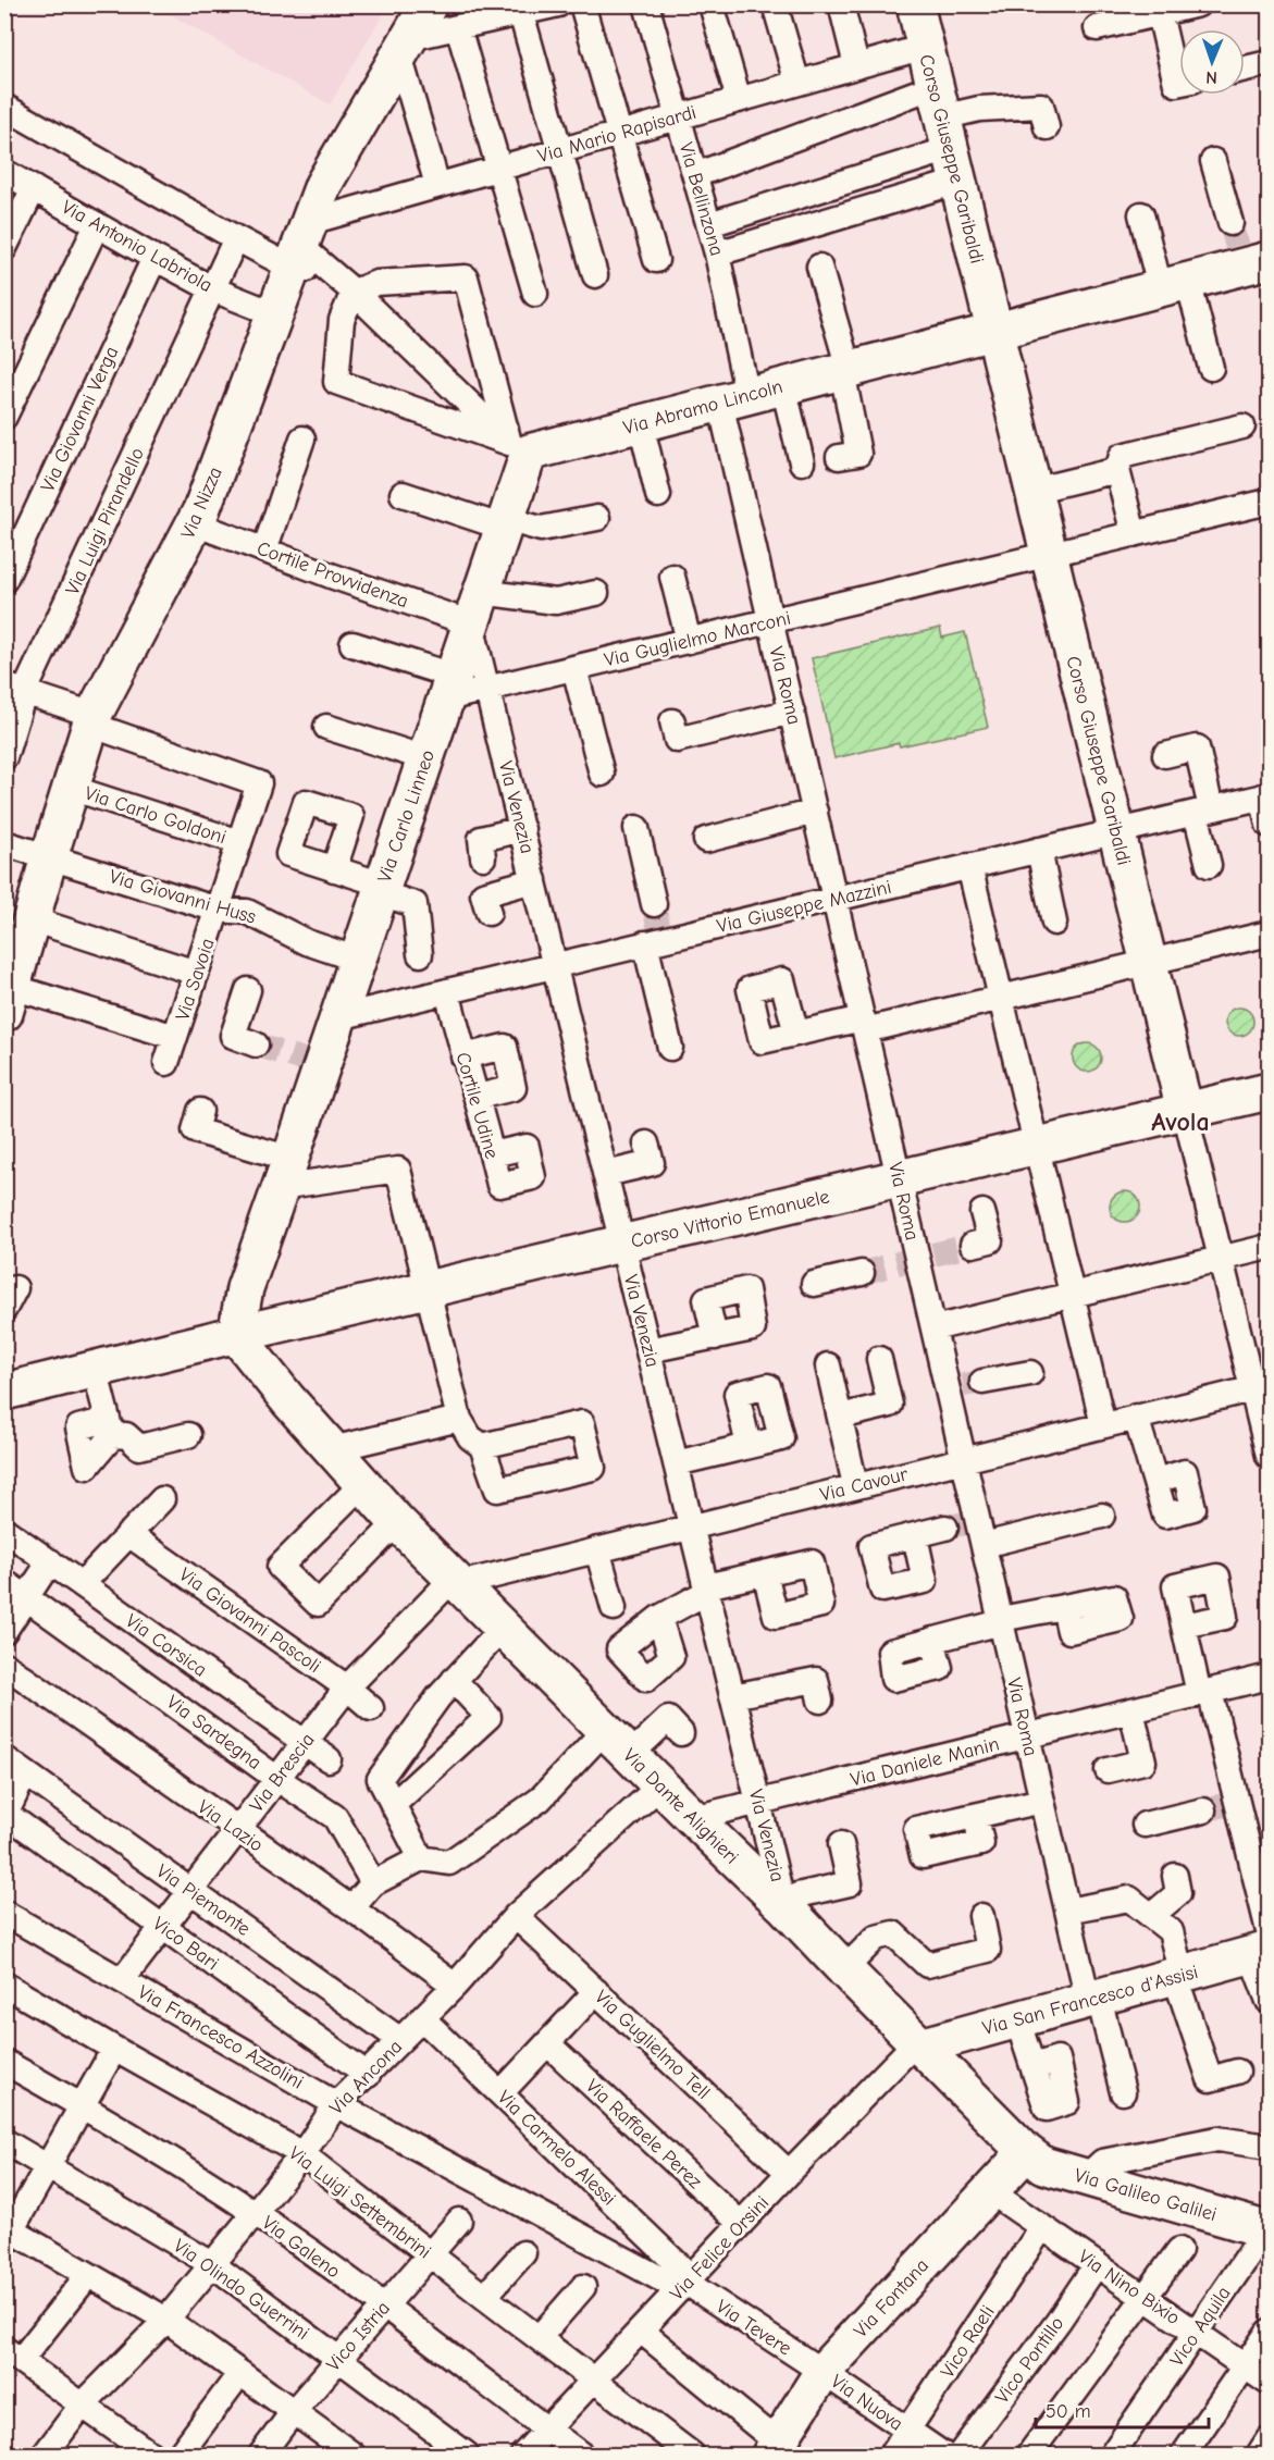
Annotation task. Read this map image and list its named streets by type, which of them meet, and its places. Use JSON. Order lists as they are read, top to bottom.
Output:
{
  "streets": {
    "street": [
      "Via Mario Rapisardi",
      "Corso Giuseppe Garibaldi",
      "Via Bellinzona",
      "Via Antonio Labriola",
      "Via Abramo Lincoln",
      "Via Giovanni Verga",
      "Via Nizza",
      "Via Luigi Pirandello",
      "Cortile Provvidenza",
      "Via Guglielmo Marconi",
      "Via Roma",
      "Via Venezia",
      "Via Carlo Goldoni",
      "Via Carlo Linneo",
      "Via Giovanni Huss",
      "Via Giuseppe Mazzini",
      "Via Savoia",
      "Cortile Udine",
      "Corso Vittorio Emanuele",
      "Via Cavour",
      "Via Giovanni Pascoli",
      "Via Corsica",
      "Via Sardegna",
      "Via Daniele Manin",
      "Via Brescia",
      "Via Dante Alighieri",
      "Via Lazio",
      "Via Piemonte",
      "Vico Bari",
      "Via San Francesco d'Assisi",
      "Via Francesco Azzolini",
      "Via Guglielmo Tell",
      "Via Ancona",
      "Via Raffaele Perez",
      "Via Carmelo Alessi",
      "Via Galileo Galilei",
      "Via Luigi Settembrini",
      "Via Galeno",
      "Via Felice Orsini",
      "Via Nino Bixio",
      "Via Olindo Guerrini",
      "Via Fontana",
      "Vico Aquila",
      "Via Tevere",
      "Vico Istria",
      "Vico Raeli",
      "Vico Pontillo",
      "Via Nuova"
    ]
  },
  "crossings": [
    ["Via Mario Rapisardi", "Corso Giuseppe Garibaldi"],
    ["Via Mario Rapisardi", "Via Bellinzona"],
    ["Via Mario Rapisardi", "Via Nizza"],
    ["Corso Giuseppe Garibaldi", "Via Abramo Lincoln"],
    ["Corso Giuseppe Garibaldi", "Via Guglielmo Marconi"],
    ["Corso Giuseppe Garibaldi", "Via Giuseppe Mazzini"],
    ["Corso Giuseppe Garibaldi", "Corso Vittorio Emanuele"],
    ["Via Bellinzona", "Via Abramo Lincoln"],
    ["Via Bellinzona", "Via Roma"],
    ["Via Antonio Labriola", "Via Giovanni Verga"],
    ["Via Antonio Labriola", "Via Nizza"],
    ["Via Antonio Labriola", "Via Luigi Pirandello"],
    ["Via Abramo Lincoln", "Via Roma"],
    ["Via Abramo Lincoln", "Via Carlo Linneo"],
    ["Via Nizza", "Cortile Provvidenza"],
    ["Via Nizza", "Via Carlo Goldoni"],
    ["Via Nizza", "Via Giovanni Huss"],
    ["Via Nizza", "Via Savoia"],
    ["Cortile Provvidenza", "Via Venezia"],
    ["Cortile Provvidenza", "Via Carlo Linneo"],
    ["Via Guglielmo Marconi", "Via Roma"],
    ["Via Guglielmo Marconi", "Via Venezia"],
    ["Via Guglielmo Marconi", "Via Carlo Linneo"],
    ["Via Roma", "Via Giuseppe Mazzini"],
    ["Via Roma", "Corso Vittorio Emanuele"],
    ["Via Roma", "Via Cavour"],
    ["Via Roma", "Via Daniele Manin"],
    ["Via Roma", "Via San Francesco d'Assisi"],
    ["Via Venezia", "Via Carlo Linneo"],
    ["Via Venezia", "Via Giuseppe Mazzini"],
    ["Via Venezia", "Corso Vittorio Emanuele"],
    ["Via Venezia", "Via Cavour"],
    ["Via Venezia", "Via Daniele Manin"],
    ["Via Venezia", "Via Dante Alighieri"],
    ["Via Carlo Goldoni", "Via Savoia"],
    ["Via Carlo Linneo", "Via Giovanni Huss"],
    ["Via Carlo Linneo", "Via Giuseppe Mazzini"],
    ["Via Carlo Linneo", "Corso Vittorio Emanuele"],
    ["Via Carlo Linneo", "Via Dante Alighieri"],
    ["Via Giovanni Huss", "Via Savoia"],
    ["Via Giuseppe Mazzini", "Cortile Udine"],
    ["Corso Vittorio Emanuele", "Via Dante Alighieri"],
    ["Via Cavour", "Via Brescia"],
    ["Via Cavour", "Via Dante Alighieri"],
    ["Via Giovanni Pascoli", "Via Brescia"],
    ["Via Corsica", "Via Brescia"],
    ["Via Sardegna", "Via Brescia"],
    ["Via Daniele Manin", "Via Dante Alighieri"],
    ["Via Brescia", "Via Dante Alighieri"],
    ["Via Brescia", "Via Lazio"],
    ["Via Brescia", "Via Piemonte"],
    ["Via Brescia", "Vico Bari"],
    ["Via Brescia", "Via Francesco Azzolini"],
    ["Via Dante Alighieri", "Via San Francesco d'Assisi"],
    ["Via Dante Alighieri", "Via Ancona"],
    ["Via Dante Alighieri", "Via Galileo Galilei"],
    ["Via Dante Alighieri", "Via Felice Orsini"],
    ["Via Dante Alighieri", "Via Fontana"],
    ["Via Lazio", "Via Ancona"],
    ["Via Piemonte", "Via Ancona"],
    ["Vico Bari", "Via Ancona"],
    ["Via San Francesco d'Assisi", "Via Felice Orsini"],
    ["Via Francesco Azzolini", "Via Ancona"],
    ["Via Francesco Azzolini", "Via Carmelo Alessi"],
    ["Via Francesco Azzolini", "Via Felice Orsini"],
    ["Via Francesco Azzolini", "Via Tevere"],
    ["Via Guglielmo Tell", "Via Ancona"],
    ["Via Guglielmo Tell", "Via Felice Orsini"],
    ["Via Ancona", "Via Carmelo Alessi"],
    ["Via Ancona", "Via Luigi Settembrini"],
    ["Via Ancona", "Via Galeno"],
    ["Via Ancona", "Via Olindo Guerrini"],
    ["Via Raffaele Perez", "Via Felice Orsini"],
    ["Via Carmelo Alessi", "Via Felice Orsini"],
    ["Via Carmelo Alessi", "Via Tevere"],
    ["Via Galileo Galilei", "Via Fontana"],
    ["Via Galileo Galilei", "Vico Aquila"],
    ["Via Luigi Settembrini", "Via Felice Orsini"],
    ["Via Luigi Settembrini", "Vico Istria"],
    ["Via Galeno", "Via Felice Orsini"],
    ["Via Galeno", "Vico Istria"],
    ["Via Felice Orsini", "Via Tevere"],
    ["Via Nino Bixio", "Via Fontana"],
    ["Via Nino Bixio", "Vico Aquila"],
    ["Via Nino Bixio", "Vico Raeli"],
    ["Via Nino Bixio", "Vico Pontillo"],
    ["Via Olindo Guerrini", "Vico Istria"],
    ["Via Fontana", "Via Tevere"],
    ["Via Fontana", "Via Nuova"],
    ["Via Tevere", "Via Nuova"],
    ["Vico Raeli", "Via Nuova"]
  ],
  "districts": ["Avola"],
  "scale_bar": "50 m",
  "north": "bottom"
}
